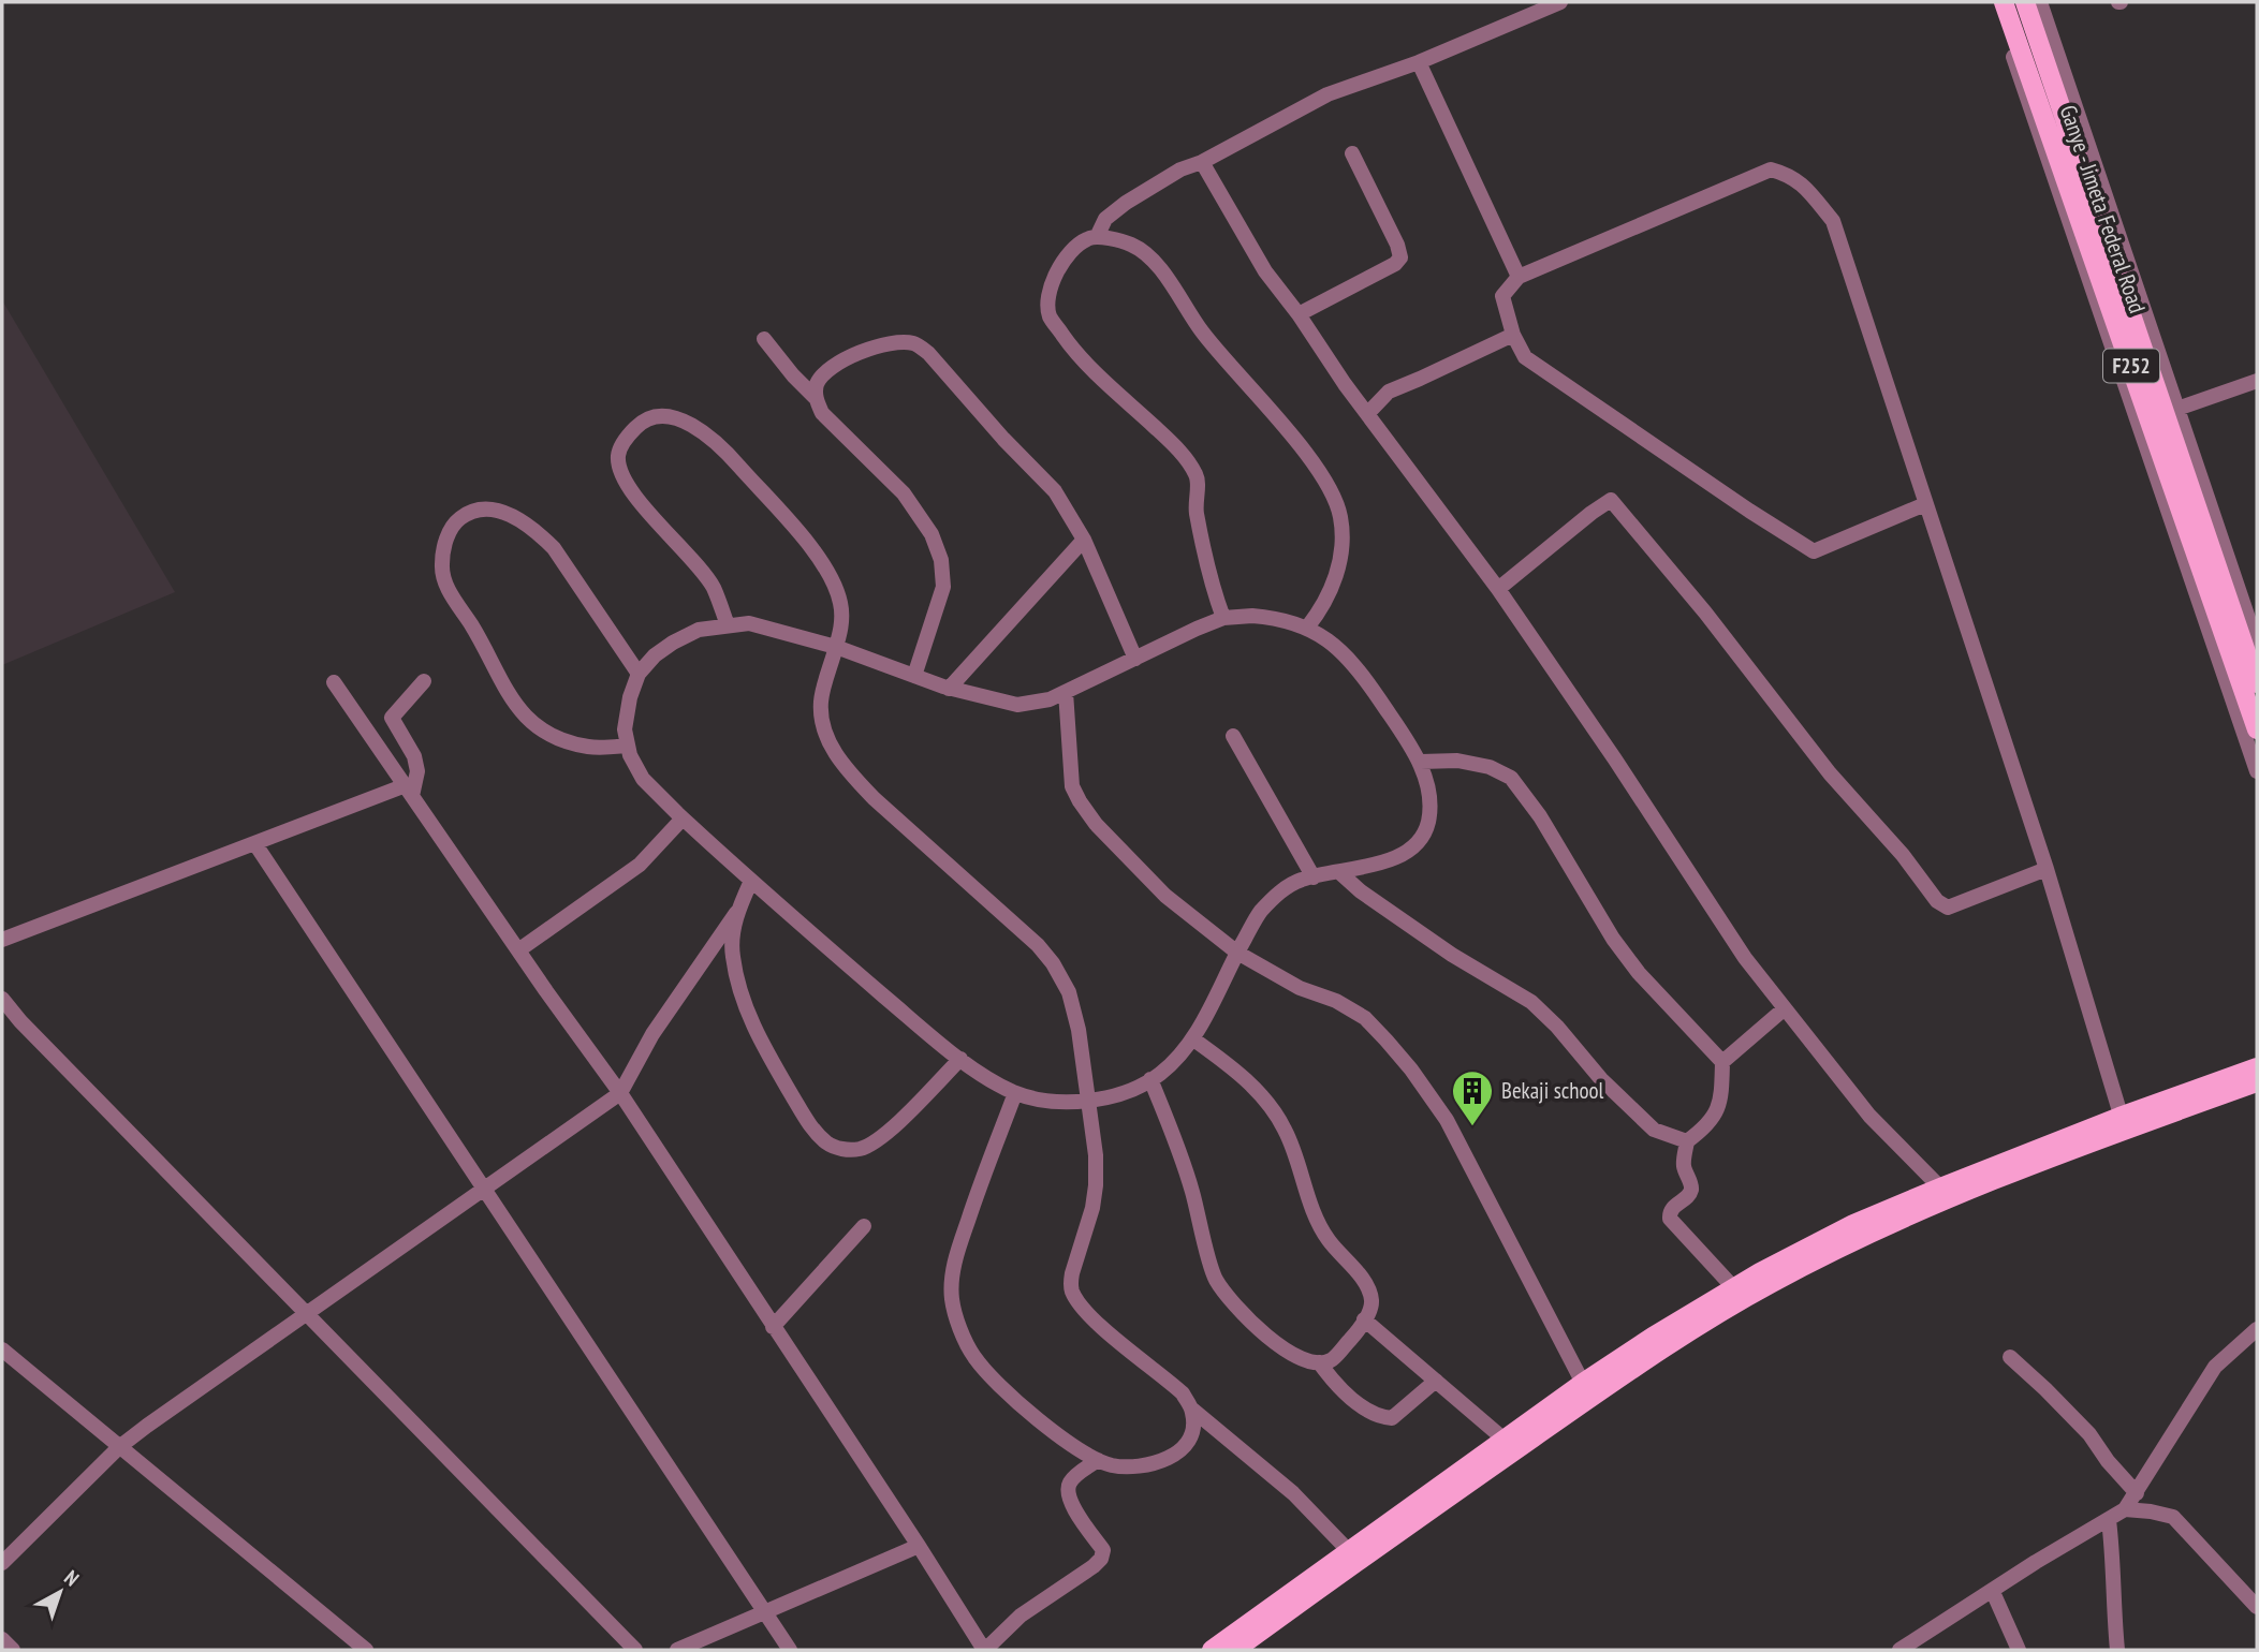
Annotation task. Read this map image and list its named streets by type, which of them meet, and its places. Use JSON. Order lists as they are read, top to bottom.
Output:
{
  "streets": {
    "main road": ["Ganye - Jimeta Federal Road", "F252"]
  },
  "places": {
    "building": ["Bekaji school"]
  },
  "north": "top right"
}
